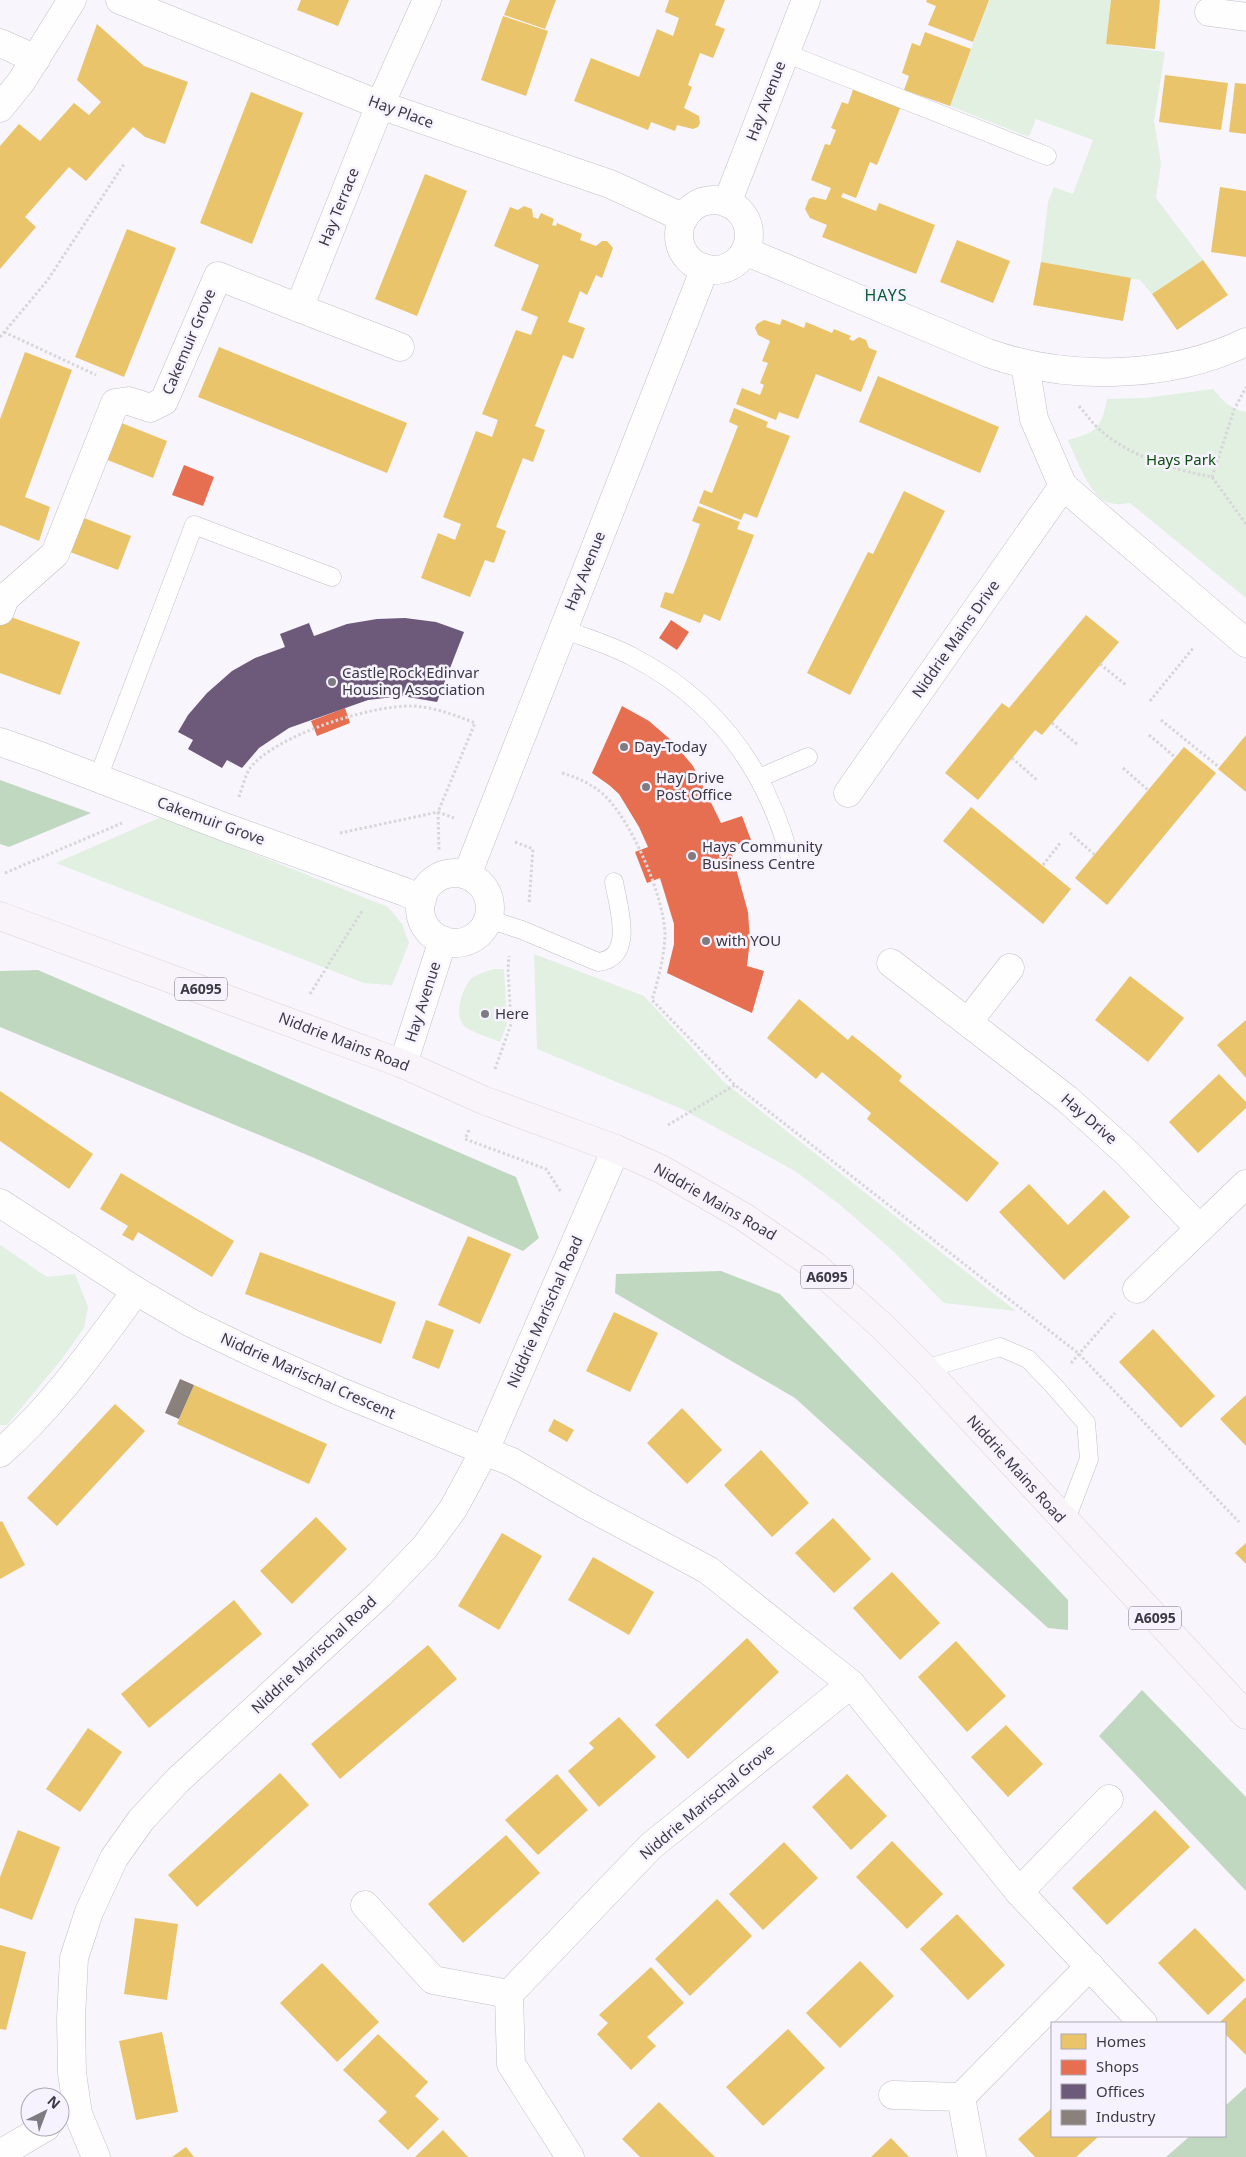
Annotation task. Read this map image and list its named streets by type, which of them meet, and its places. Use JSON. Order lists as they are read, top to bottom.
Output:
{
  "streets": {
    "main road": ["A6095", "Niddrie Mains Road"],
    "street": [
      "Hay Avenue",
      "Hay Place",
      "Hay Terrace",
      "Cakemuir Grove",
      "Niddrie Mains Drive",
      "Hay Drive",
      "Niddrie Marischal Road",
      "Niddrie Marischal Crescent",
      "Niddrie Marischal Grove"
    ]
  },
  "crossings": [
    ["Hay Avenue", "Hay Place"],
    ["Hay Avenue", "Cakemuir Grove"],
    ["Hay Avenue", "Niddrie Mains Road"],
    ["Hay Place", "Hay Terrace"],
    ["Hay Terrace", "Cakemuir Grove"],
    ["Niddrie Mains Road", "Niddrie Marischal Road"],
    ["Niddrie Marischal Road", "Niddrie Marischal Crescent"]
  ],
  "districts": ["HAYS"],
  "parks": ["Hays Park"],
  "places": [
    "Castle Rock Edinvar Housing Association",
    "Day-Today",
    "Hay Drive Post Office",
    "Hays Community Business Centre",
    "with YOU",
    "Here"
  ],
  "legend": [
    "Homes",
    "Shops",
    "Offices",
    "Industry"
  ],
  "north": "top right"
}
